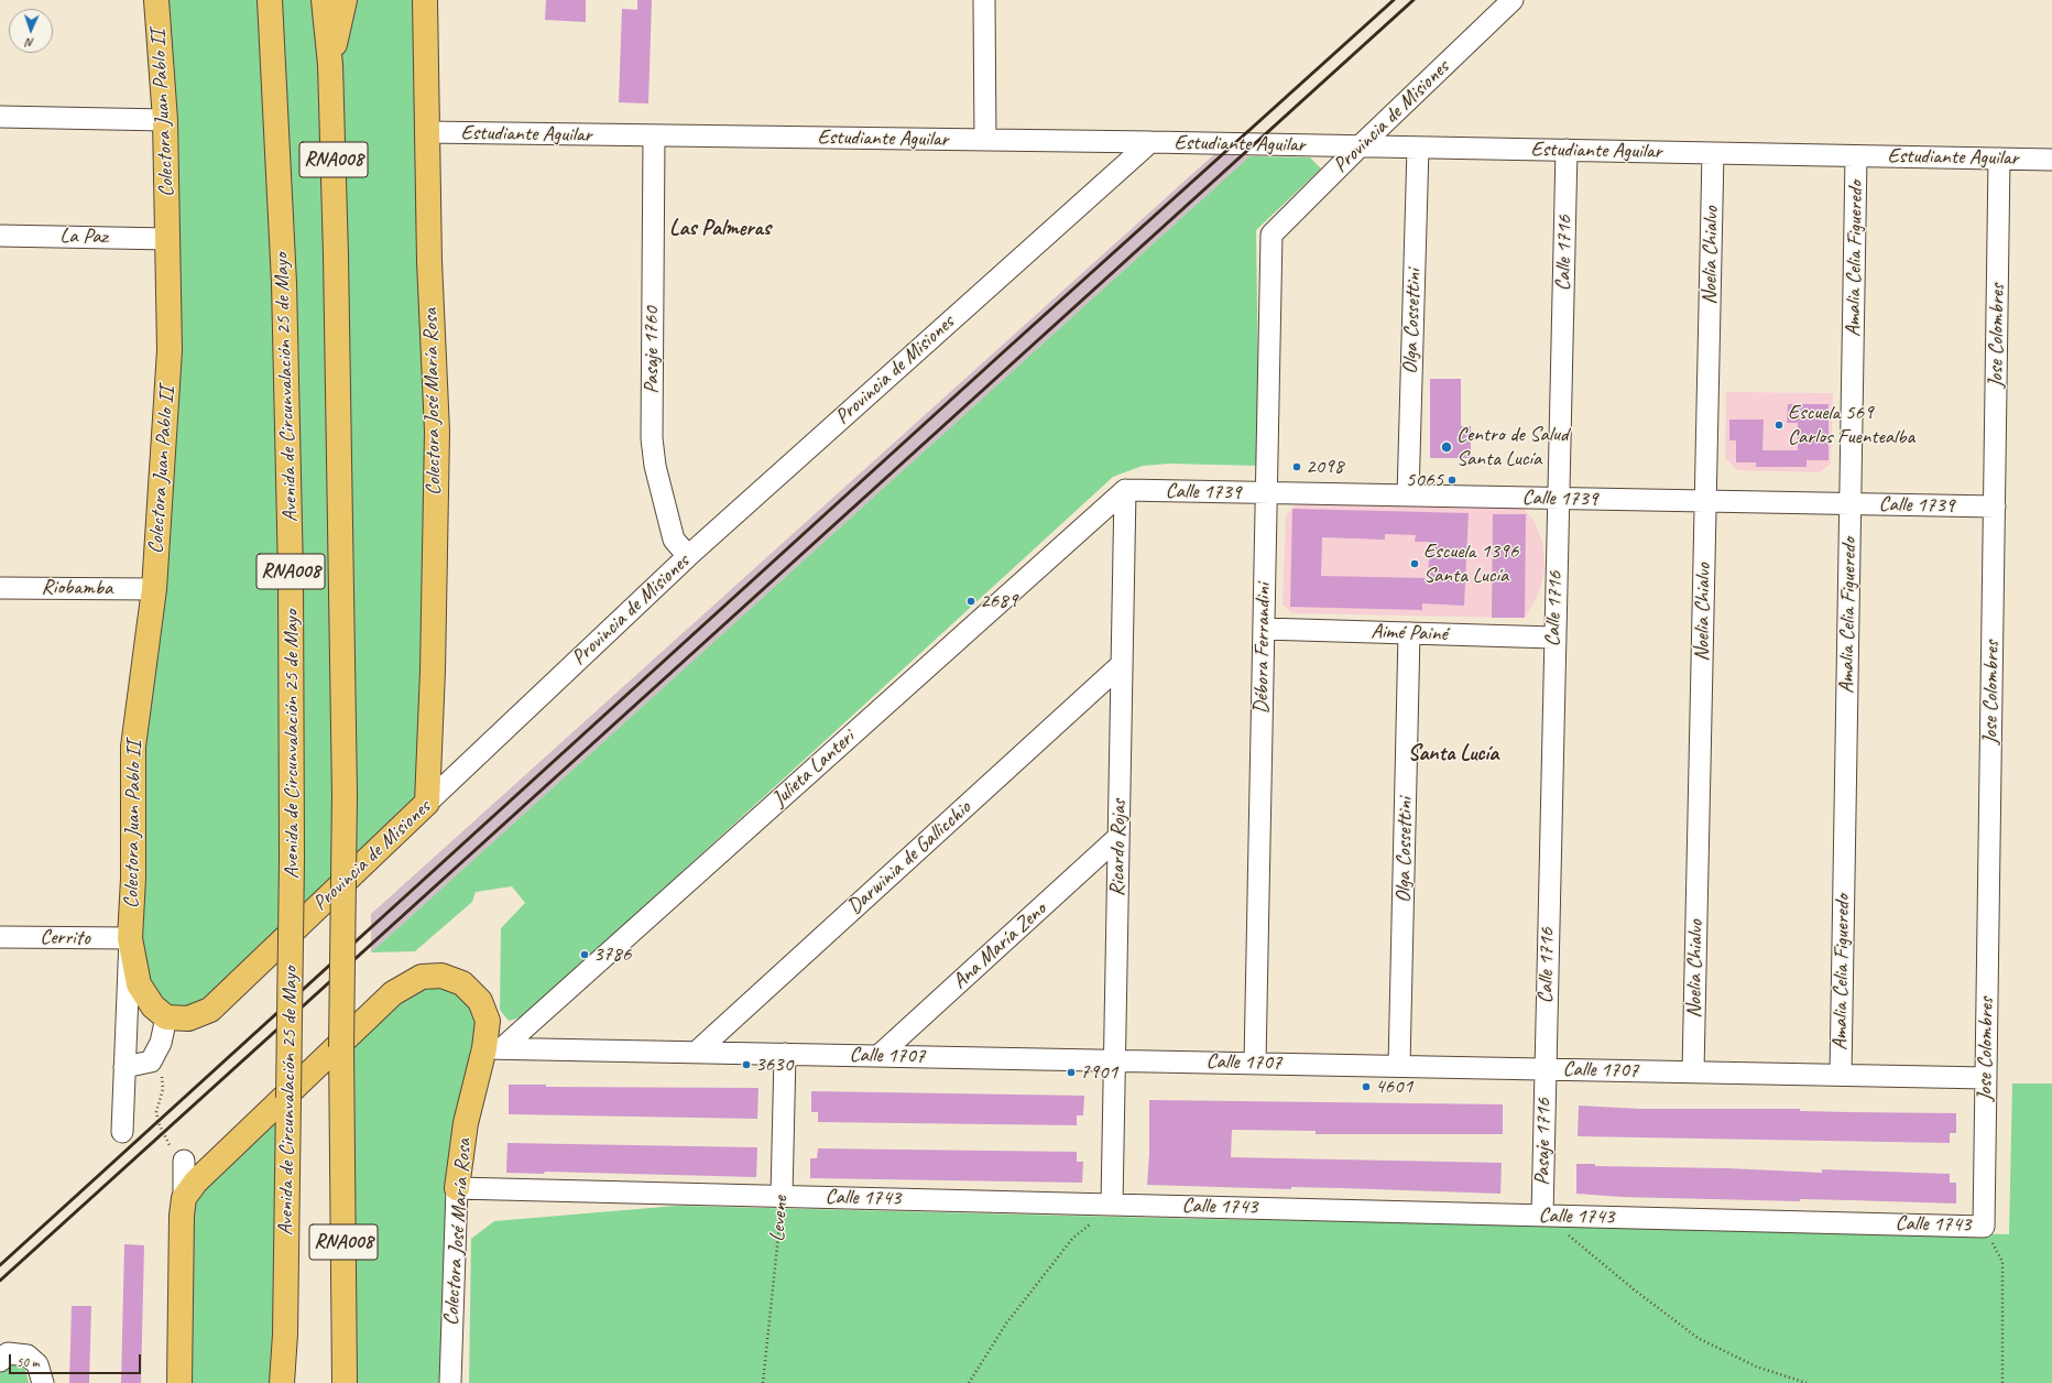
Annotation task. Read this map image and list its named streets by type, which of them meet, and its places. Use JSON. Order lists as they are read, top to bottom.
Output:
{
  "streets": {
    "main road": [
      "Colectora Juan Pablo II",
      "Provincia de Misiones",
      "RNA008",
      "Avenida de Circunvalación 25 de Mayo",
      "Colectora José María Rosa"
    ],
    "street": [
      "Estudiante Aguilar",
      "La Paz",
      "Calle 1716",
      "Noelia Chialvo",
      "Amalia Celia Figueredo",
      "Olga Cossettini",
      "Jose Colombres",
      "Pasaje 1760",
      "Calle 1739",
      "Riobamba",
      "Aimé Painé",
      "Débora Ferrandini",
      "Julieta Lanteri",
      "Ricardo Rojas",
      "Darwinia de Gallicchio",
      "Cerrito",
      "Ana María Zeno",
      "Calle 1707",
      "Pasaje 1716",
      "Calle 1743",
      "Levene"
    ]
  },
  "crossings": [
    ["Colectora Juan Pablo II", "Provincia de Misiones"],
    ["Colectora Juan Pablo II", "La Paz"],
    ["Colectora Juan Pablo II", "Riobamba"],
    ["Colectora Juan Pablo II", "Cerrito"],
    ["Provincia de Misiones", "Estudiante Aguilar"],
    ["Provincia de Misiones", "Pasaje 1760"],
    ["Provincia de Misiones", "Colectora José María Rosa"],
    ["Provincia de Misiones", "Débora Ferrandini"],
    ["Estudiante Aguilar", "Calle 1716"],
    ["Estudiante Aguilar", "Noelia Chialvo"],
    ["Estudiante Aguilar", "Amalia Celia Figueredo"],
    ["Estudiante Aguilar", "Olga Cossettini"],
    ["Estudiante Aguilar", "Jose Colombres"],
    ["Estudiante Aguilar", "Pasaje 1760"],
    ["Estudiante Aguilar", "Colectora José María Rosa"],
    ["Calle 1716", "Calle 1739"],
    ["Calle 1716", "Aimé Painé"],
    ["Calle 1716", "Calle 1707"],
    ["Calle 1716", "Pasaje 1716"],
    ["Noelia Chialvo", "Calle 1739"],
    ["Noelia Chialvo", "Calle 1707"],
    ["Amalia Celia Figueredo", "Calle 1739"],
    ["Amalia Celia Figueredo", "Calle 1707"],
    ["Olga Cossettini", "Calle 1739"],
    ["Olga Cossettini", "Aimé Painé"],
    ["Olga Cossettini", "Calle 1707"],
    ["Jose Colombres", "Calle 1739"],
    ["Jose Colombres", "Calle 1707"],
    ["Jose Colombres", "Calle 1743"],
    ["Colectora José María Rosa", "Julieta Lanteri"],
    ["Colectora José María Rosa", "Calle 1707"],
    ["Colectora José María Rosa", "Calle 1743"],
    ["Calle 1739", "Débora Ferrandini"],
    ["Calle 1739", "Julieta Lanteri"],
    ["Calle 1739", "Ricardo Rojas"],
    ["Aimé Painé", "Débora Ferrandini"],
    ["Débora Ferrandini", "Calle 1707"],
    ["Julieta Lanteri", "Ricardo Rojas"],
    ["Julieta Lanteri", "Calle 1707"],
    ["Ricardo Rojas", "Darwinia de Gallicchio"],
    ["Ricardo Rojas", "Ana María Zeno"],
    ["Ricardo Rojas", "Calle 1707"],
    ["Ricardo Rojas", "Calle 1743"],
    ["Darwinia de Gallicchio", "Calle 1707"],
    ["Ana María Zeno", "Calle 1707"],
    ["Calle 1707", "Pasaje 1716"],
    ["Calle 1707", "Levene"],
    ["Pasaje 1716", "Calle 1743"],
    ["Calle 1743", "Levene"]
  ],
  "districts": ["Las Palmeras", "Santa Lucía"],
  "places": [
    "Escuela 569 Carlos Fuentealba",
    "Centro de Salud Santa Lucía",
    "2098",
    "5065",
    "Escuela 1396 Santa Lucía",
    "2689",
    "3786",
    "3630",
    "7901",
    "4601"
  ],
  "scale_bar": "50 m",
  "north": "bottom"
}
